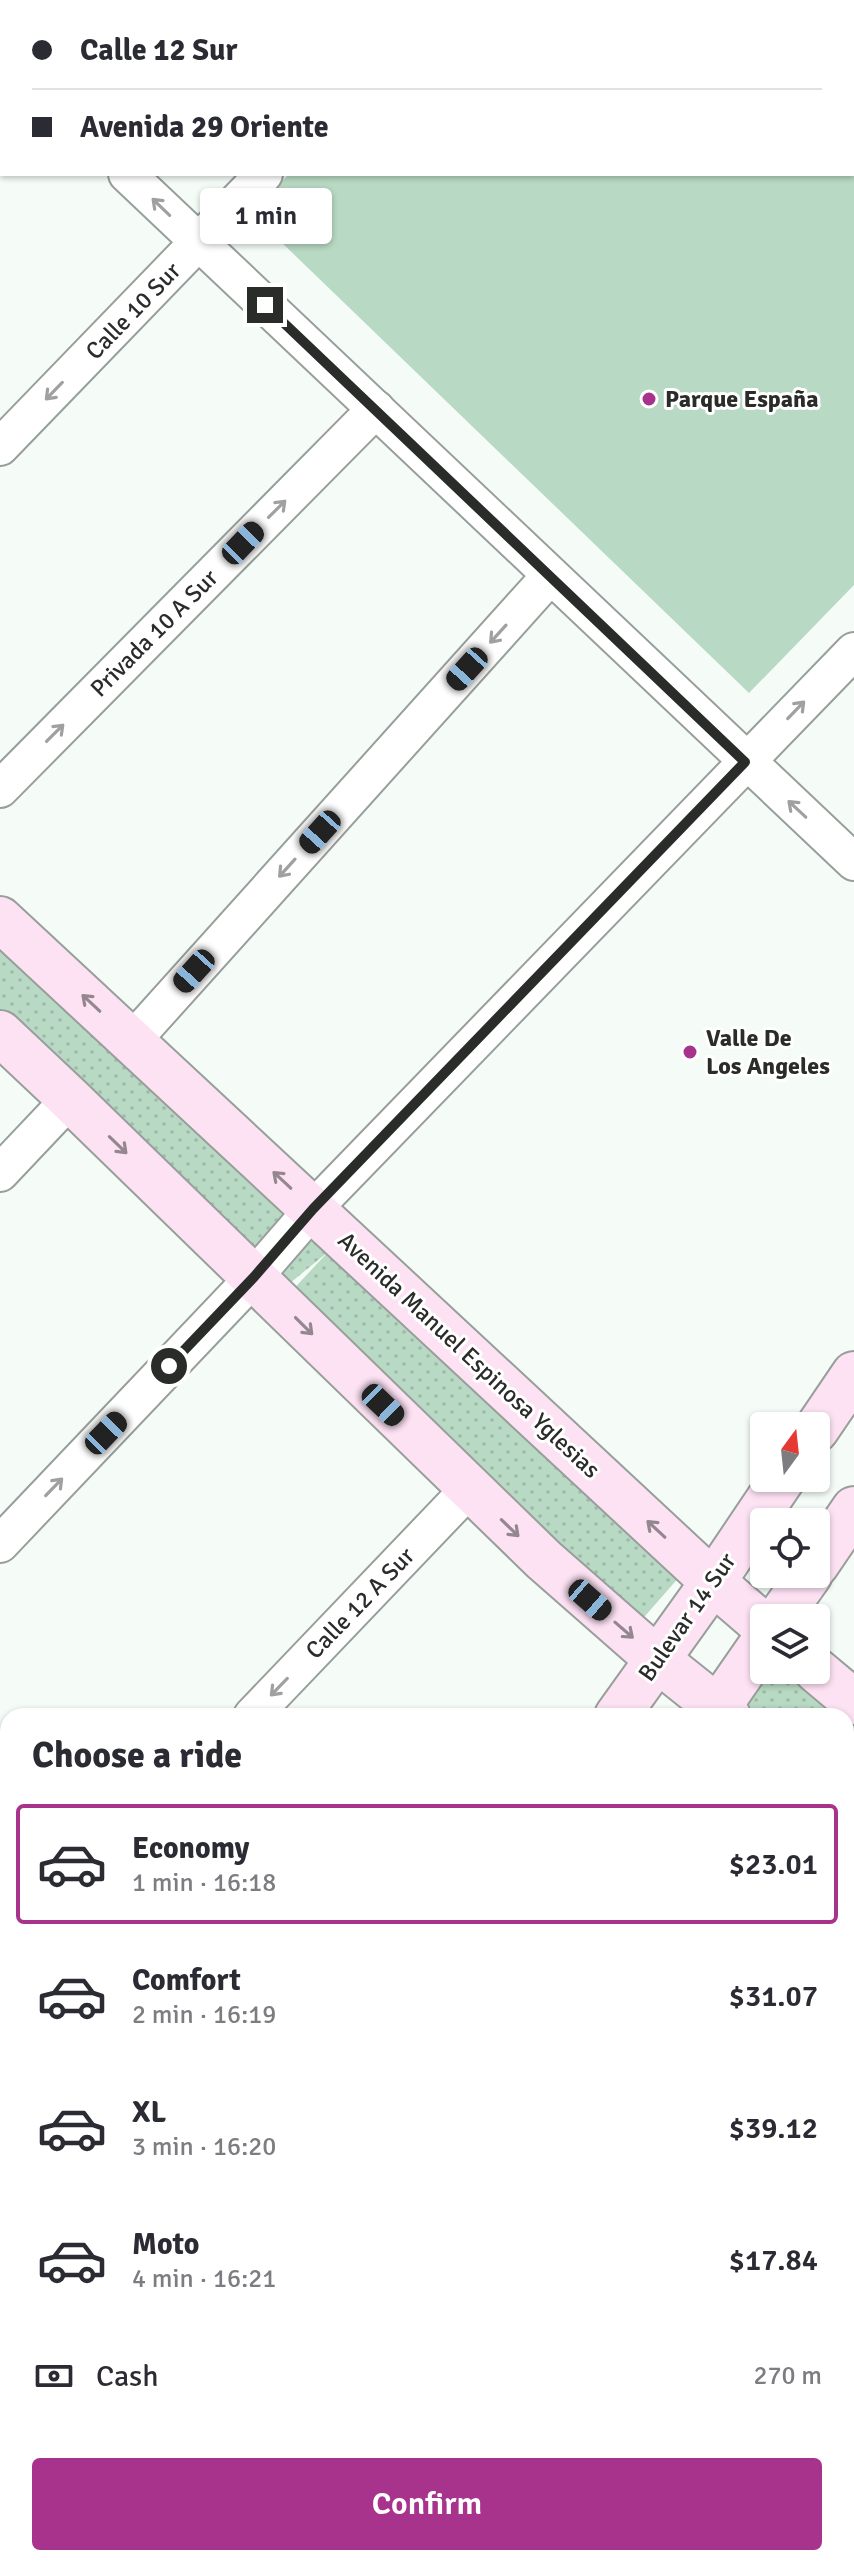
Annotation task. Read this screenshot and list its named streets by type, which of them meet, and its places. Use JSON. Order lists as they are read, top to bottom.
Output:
{
  "streets": {
    "main road": ["Avenida Manuel Espinosa Yglesias", "Bulevar 14 Sur"],
    "street": ["Calle 10 Sur", "Privada 10 A Sur", "Calle 12 A Sur"]
  },
  "crossings": [
    ["Avenida Manuel Espinosa Yglesias", "Bulevar 14 Sur"]
  ],
  "one_way": ["Calle 10 Sur"],
  "places": ["Parque España", "Valle De Los Angeles"],
  "north": "top",
  "page": {
    "banner": ["Calle 12 Sur", "Avenida 29 Oriente"],
    "bubble": "1 min",
    "heading": "Choose a ride",
    "list": [
      {
        "name": "Economy",
        "note": "1 min · 16:18",
        "value": "$23.01"
      },
      {
        "name": "Comfort",
        "note": "2 min · 16:19",
        "value": "$31.07"
      },
      {
        "name": "XL",
        "note": "3 min · 16:20",
        "value": "$39.12"
      },
      {
        "name": "Moto",
        "note": "4 min · 16:21",
        "value": "$17.84"
      }
    ],
    "pay": ["Cash", "270 m"],
    "buttons": "Confirm"
  }
}
